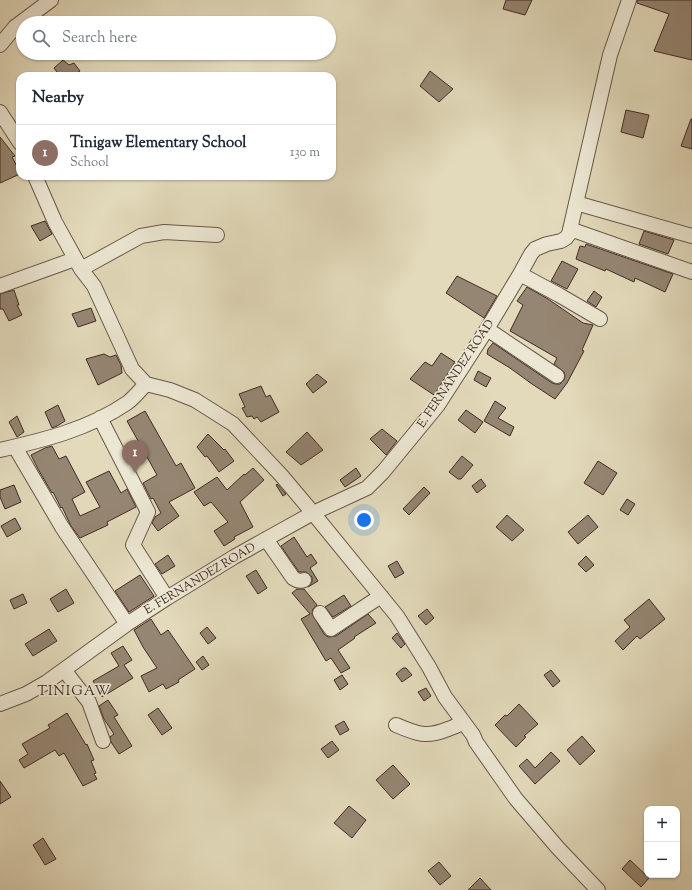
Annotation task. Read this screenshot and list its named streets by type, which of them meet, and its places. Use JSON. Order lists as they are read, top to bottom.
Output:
{
  "streets": {
    "street": ["E. FERNANDEZ ROAD"]
  },
  "districts": ["TINIGAW"],
  "page": {
    "search": "Search here",
    "heading": "Nearby",
    "list": [
      {
        "mark": "1",
        "name": "Tinigaw Elementary School",
        "note": "School",
        "value": "130 m"
      }
    ],
    "pins": "1",
    "map_buttons": ["+", "−"]
  }
}
